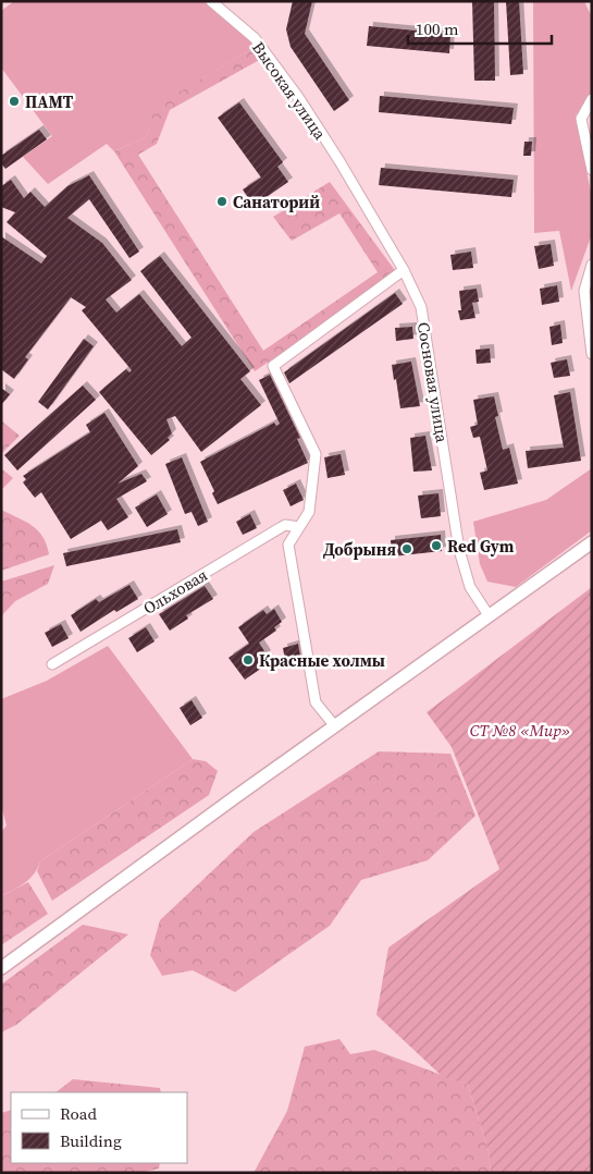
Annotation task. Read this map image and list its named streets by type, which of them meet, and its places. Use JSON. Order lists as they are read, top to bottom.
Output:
{
  "streets": {
    "street": ["Высокая улица", "Сосновая улица", "Ольховая"]
  },
  "crossings": [
    ["Высокая улица", "Сосновая улица"]
  ],
  "parks": ["СТ №8 «Мир»"],
  "places": [
    "ПАМТ",
    "Санаторий",
    "Red Gym",
    "Добрыня",
    "Красные холмы"
  ],
  "legend": ["Road", "Building"],
  "scale_bar": "100 m"
}
